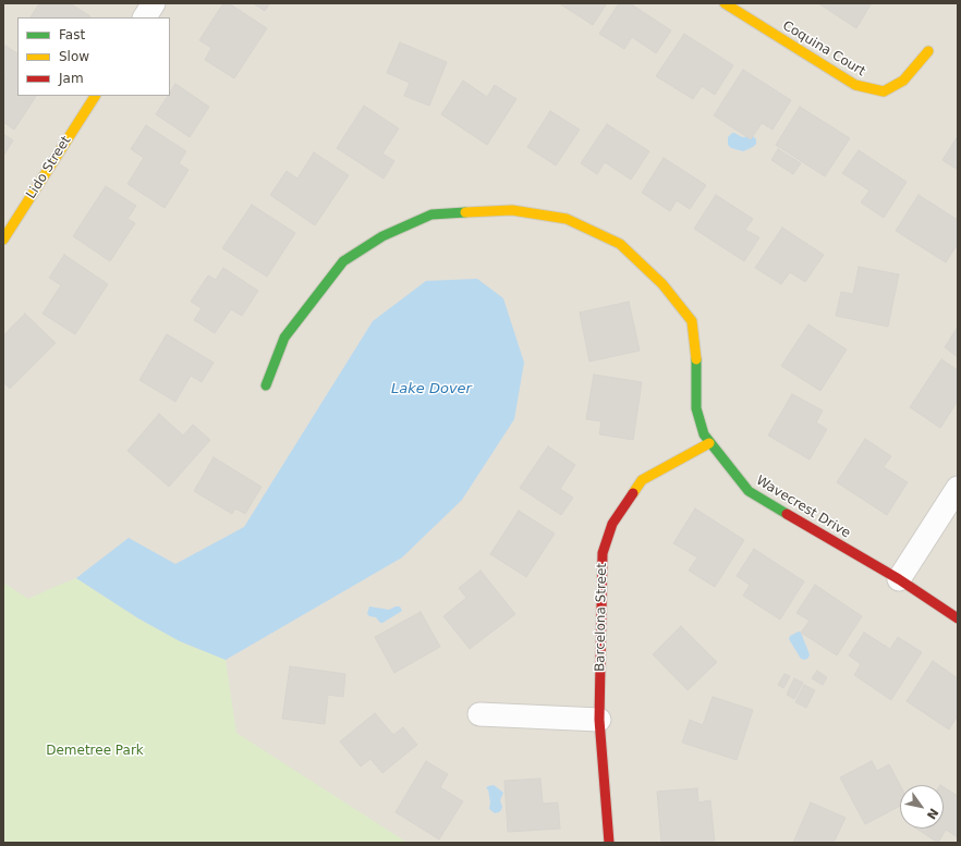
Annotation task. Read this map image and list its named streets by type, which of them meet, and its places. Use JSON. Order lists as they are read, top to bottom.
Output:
{
  "streets": {
    "street": [
      "Coquina Court",
      "Lido Street",
      "Wavecrest Drive",
      "Barcelona Street"
    ]
  },
  "crossings": [
    ["Wavecrest Drive", "Barcelona Street"]
  ],
  "water": ["Lake Dover"],
  "parks": ["Demetree Park"],
  "legend": ["Fast", "Slow", "Jam"],
  "north": "bottom right"
}
